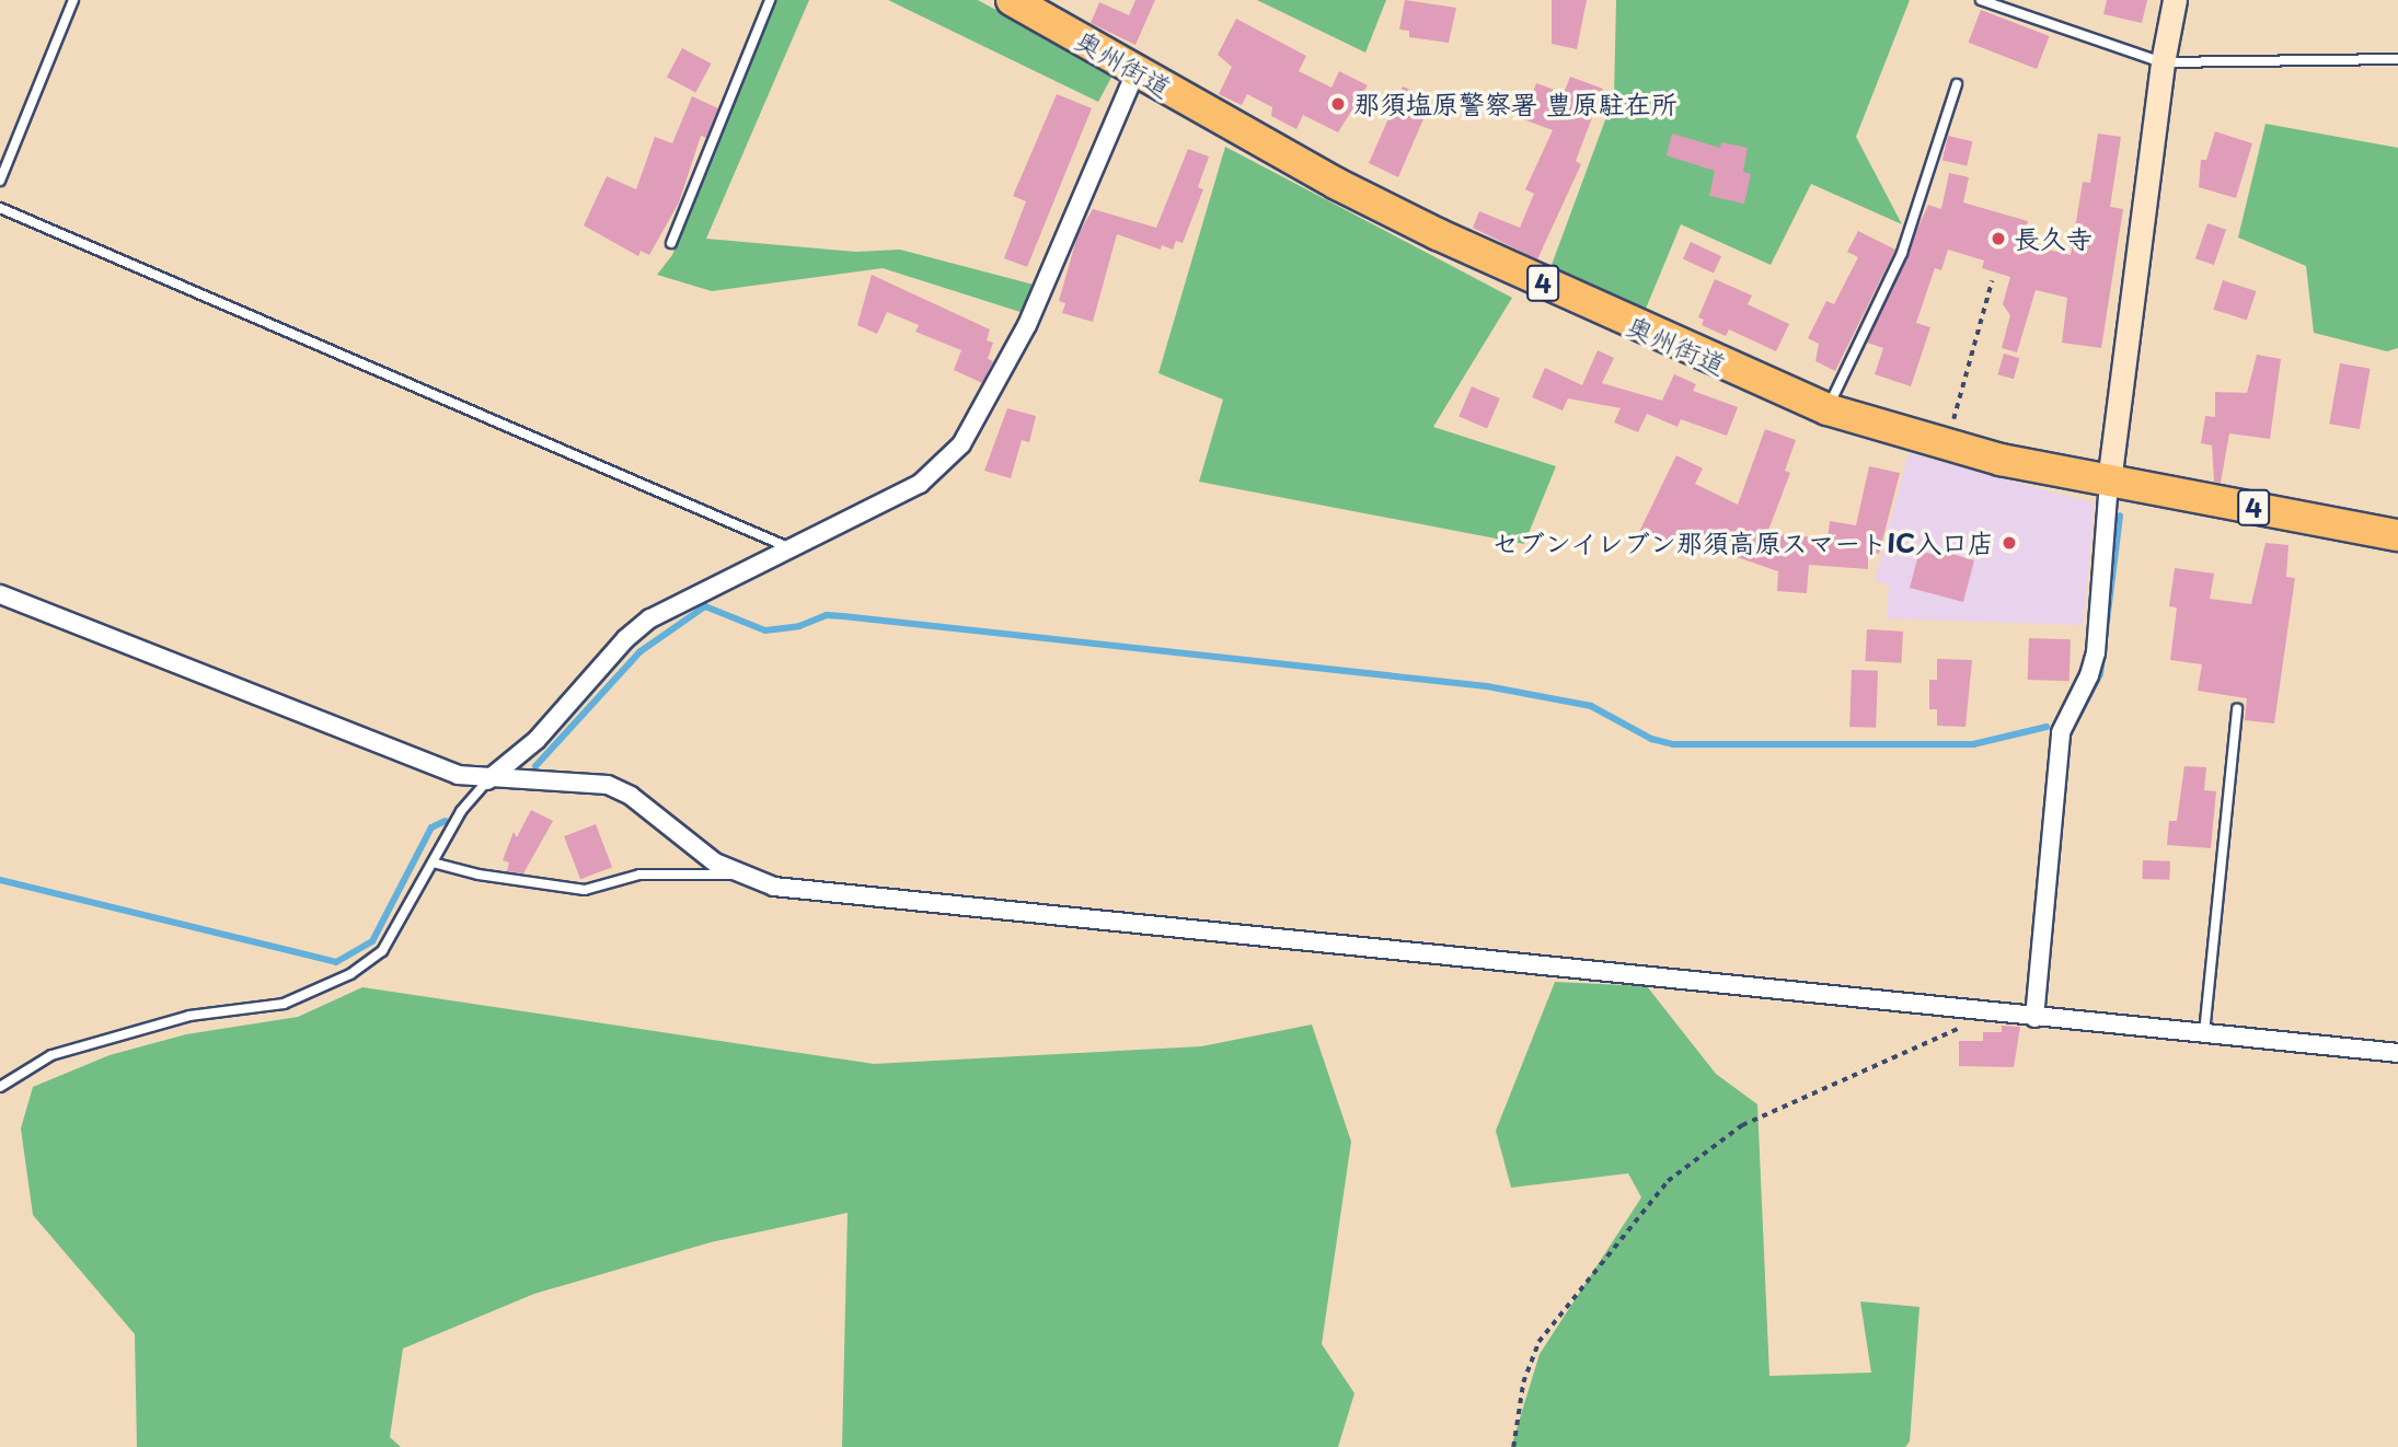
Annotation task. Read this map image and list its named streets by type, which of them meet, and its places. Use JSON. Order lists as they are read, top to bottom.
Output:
{
  "streets": {
    "highway": ["奥州街道", "4"]
  },
  "places": ["那須塩原警察署 豊原駐在所", "長久寺", "セブンイレブン那須高原スマートIC入口店"]
}
